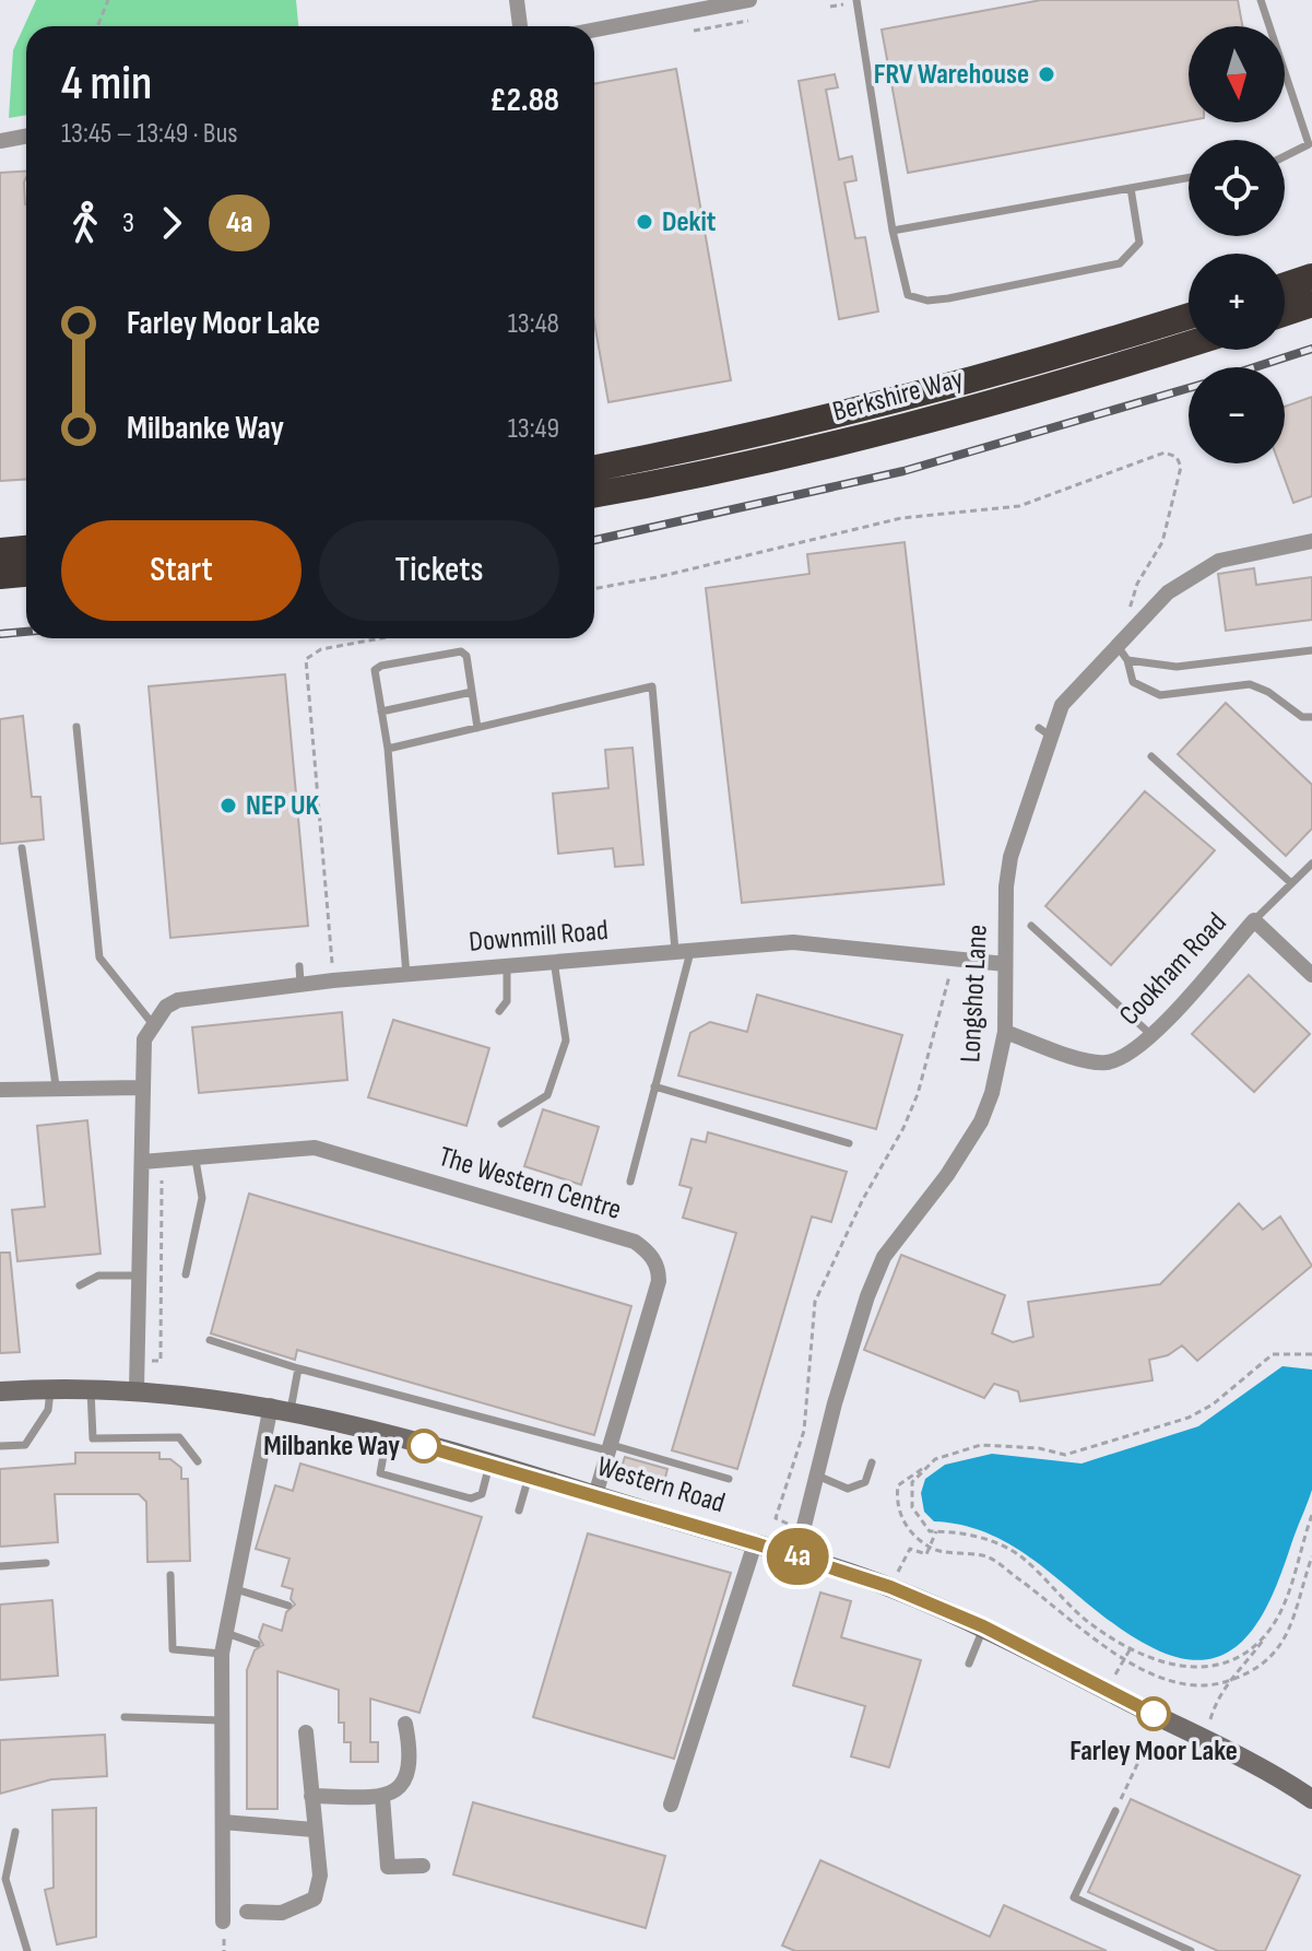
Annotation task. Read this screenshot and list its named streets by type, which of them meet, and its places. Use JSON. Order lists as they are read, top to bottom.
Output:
{
  "streets": {
    "highway": ["Berkshire Way"],
    "street": [
      "Downmill Road",
      "Cookham Road",
      "Longshot Lane",
      "The Western Centre",
      "Western Road"
    ]
  },
  "crossings": [
    ["Downmill Road", "Longshot Lane"],
    ["Cookham Road", "Longshot Lane"],
    ["Longshot Lane", "Western Road"],
    ["The Western Centre", "Western Road"]
  ],
  "places": [
    "FRV Warehouse",
    "Dekit",
    "NEP UK",
    "Milbanke Way",
    "Farley Moor Lake"
  ],
  "lines": ["bus line 4a"],
  "north": "bottom",
  "page": {
    "on_map": "4a",
    "map_buttons": ["+", "−"],
    "heading": ["4 min", "13:45 – 13:49 · Bus", "£2.88"],
    "legs": ["3", "4a"],
    "list": [
      {
        "name": "Farley Moor Lake",
        "value": "13:48"
      },
      {
        "name": "Milbanke Way",
        "value": "13:49"
      }
    ],
    "buttons": ["Start", "Tickets"]
  }
}
